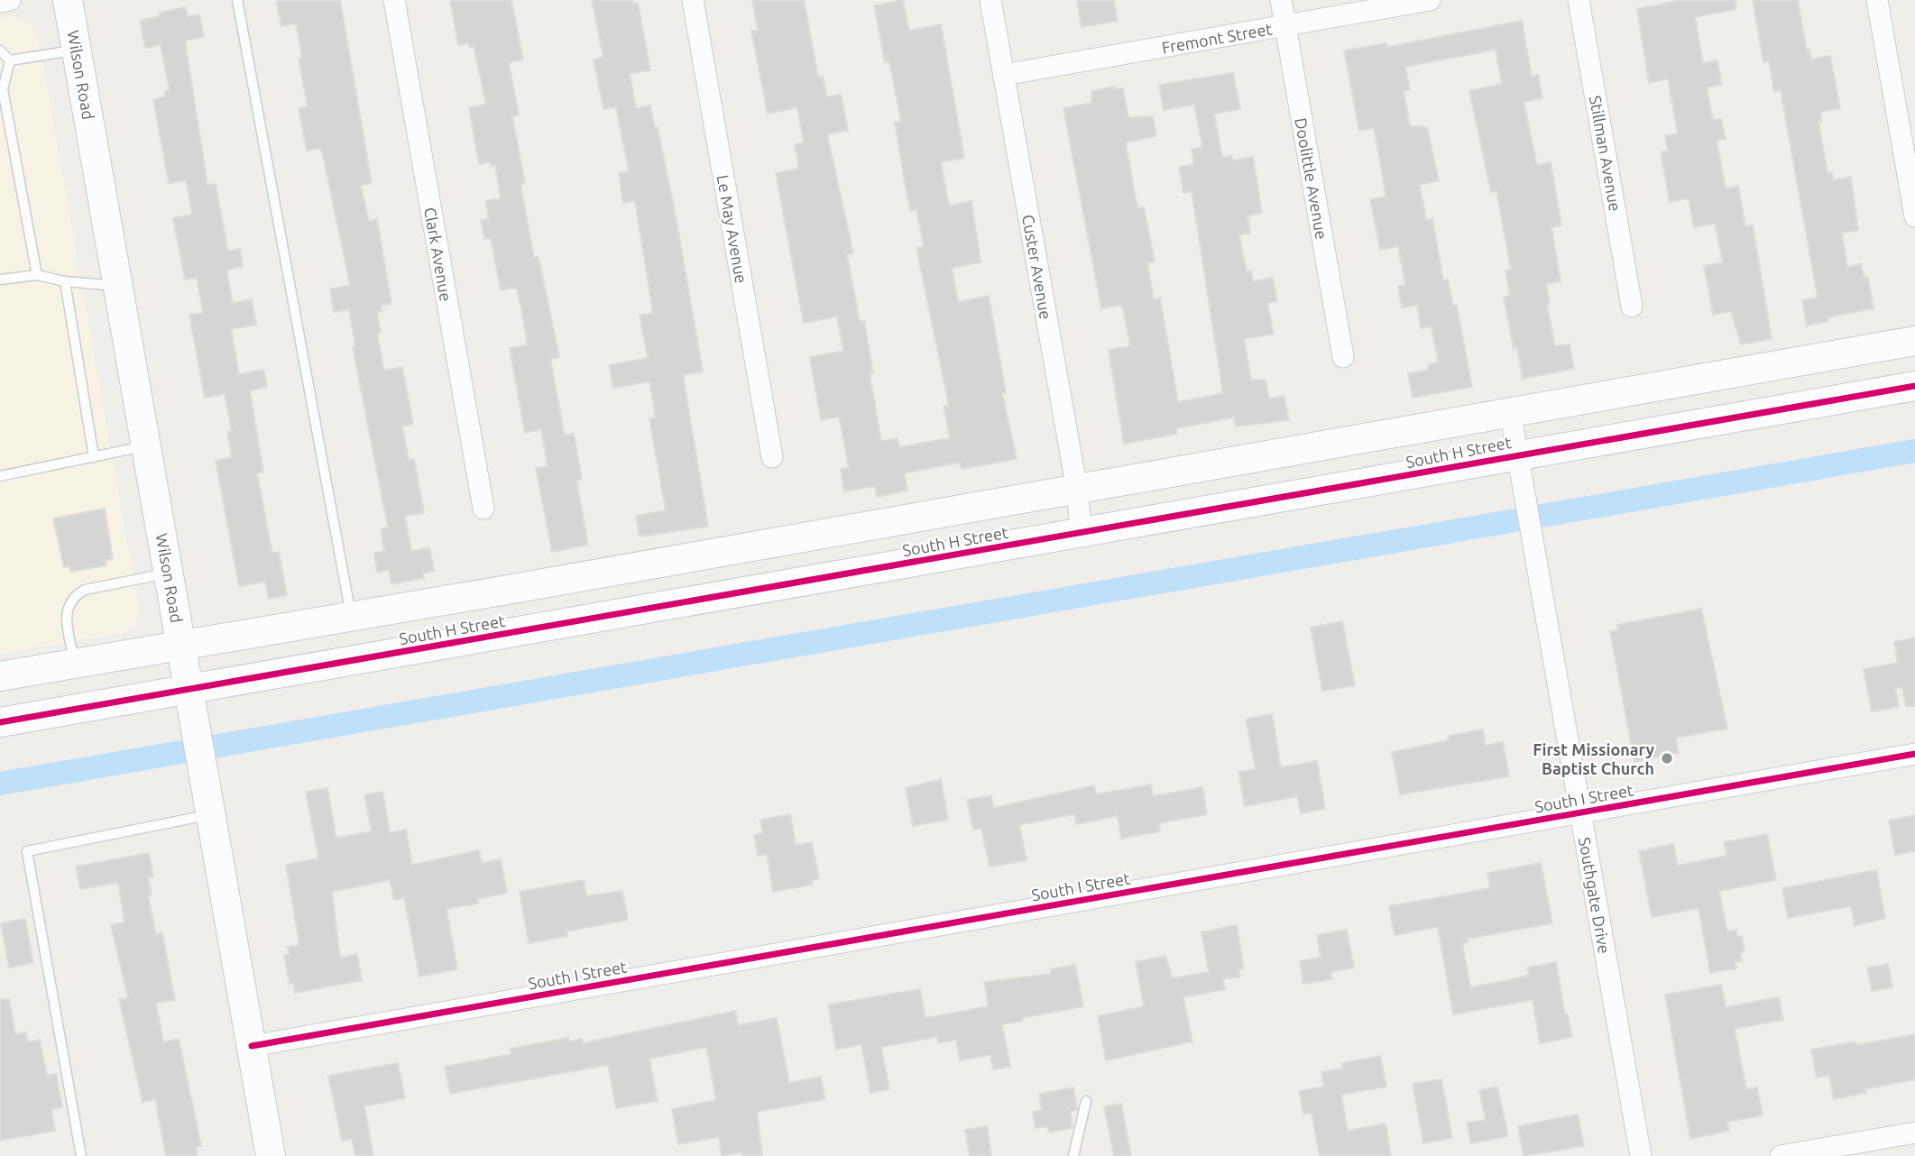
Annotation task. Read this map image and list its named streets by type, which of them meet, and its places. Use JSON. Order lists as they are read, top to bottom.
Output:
{
  "streets": {
    "street": [
      "Fremont Street",
      "Wilson Road",
      "Stillman Avenue",
      "Doolittle Avenue",
      "Le May Avenue",
      "Clark Avenue",
      "Custer Avenue",
      "South H Street",
      "South I Street",
      "Southgate Drive"
    ]
  },
  "crossings": [
    ["Fremont Street", "Doolittle Avenue"],
    ["Fremont Street", "Custer Avenue"],
    ["Wilson Road", "South H Street"],
    ["Wilson Road", "South I Street"],
    ["Custer Avenue", "South H Street"],
    ["South H Street", "Southgate Drive"],
    ["South I Street", "Southgate Drive"]
  ],
  "places": ["First Missionary Baptist Church"]
}
